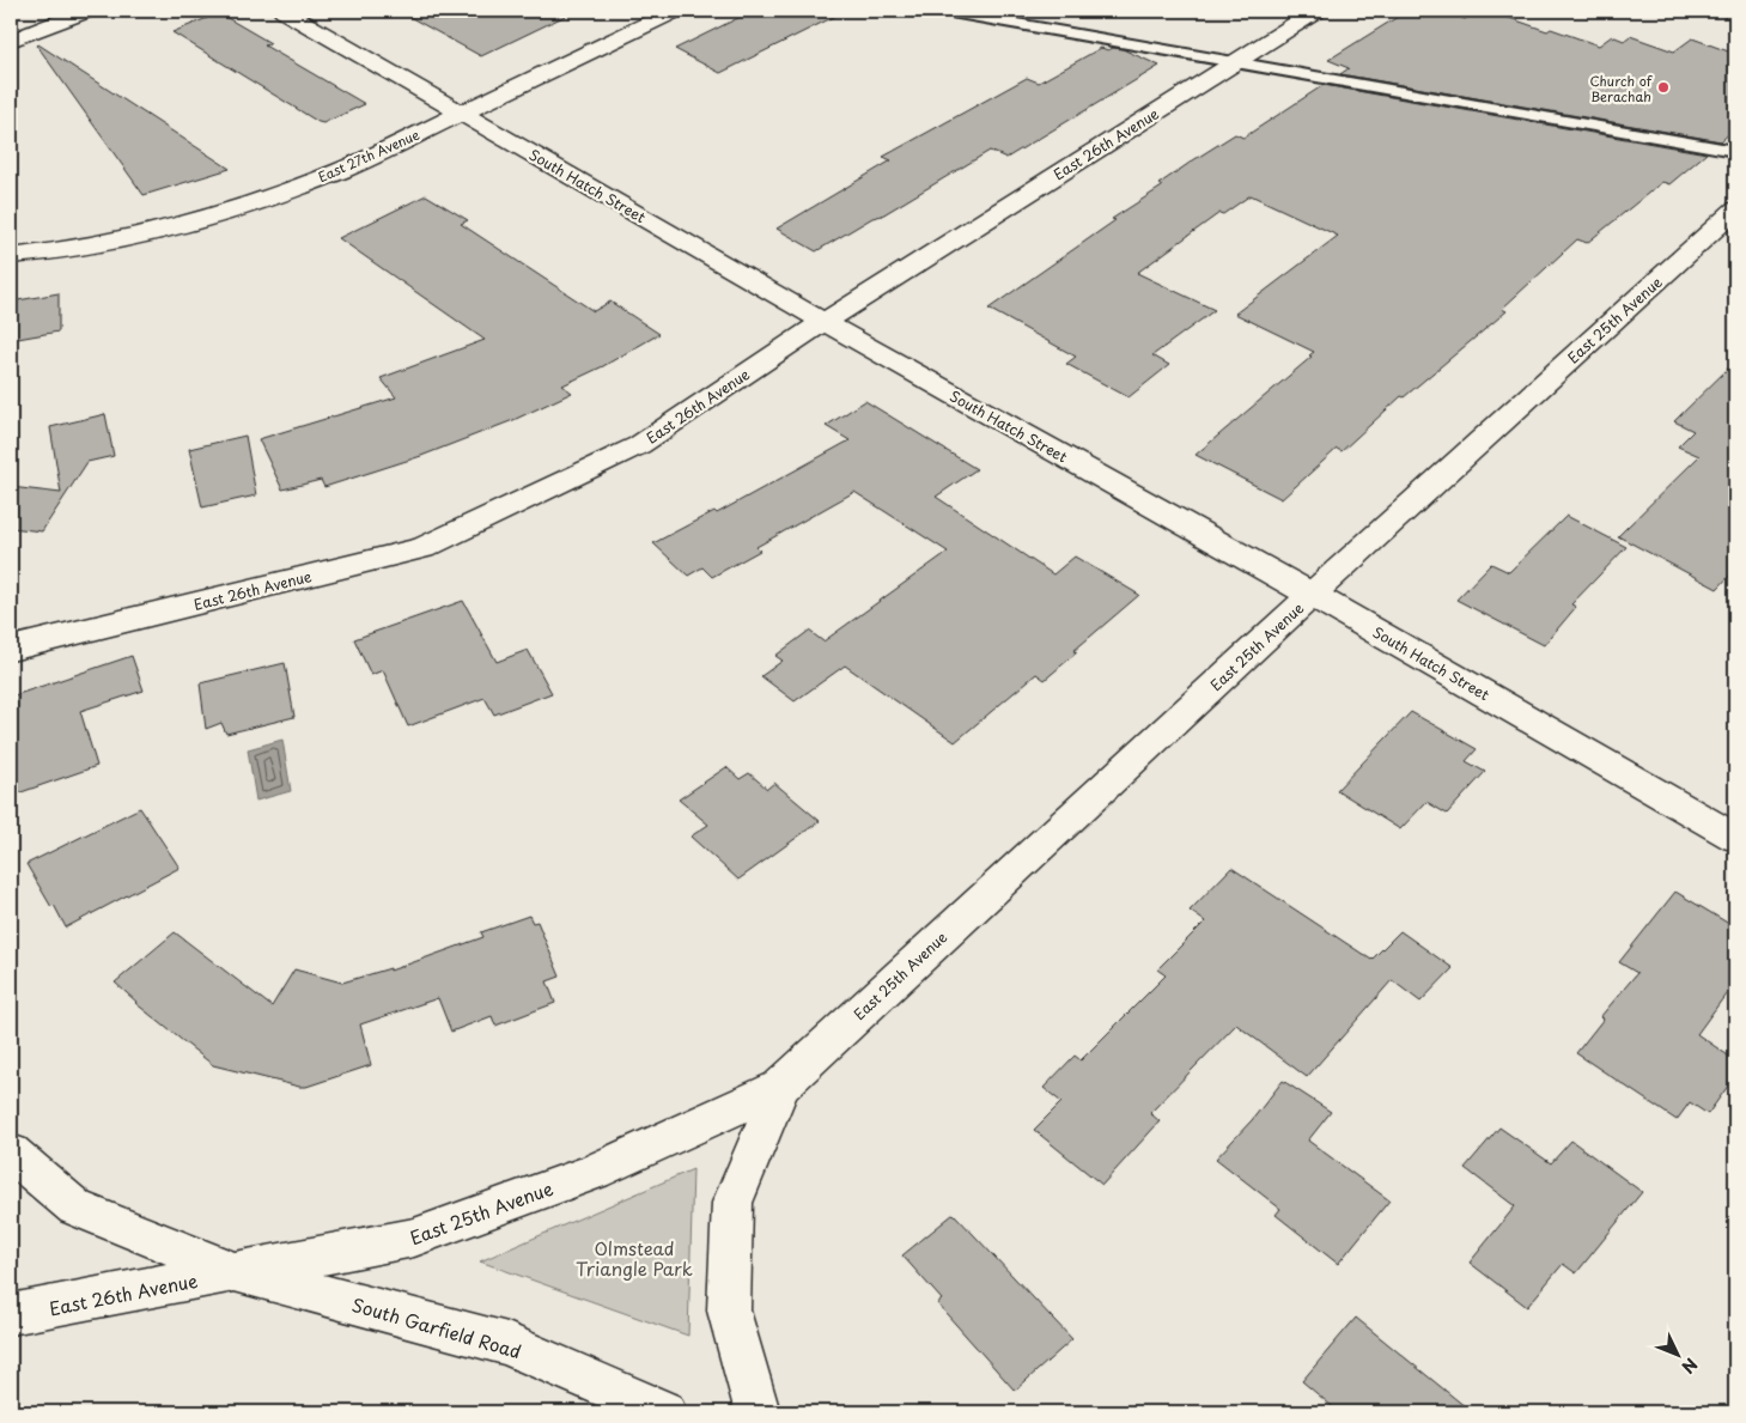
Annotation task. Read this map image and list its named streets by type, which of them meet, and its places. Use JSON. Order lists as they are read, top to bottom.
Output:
{
  "streets": {
    "street": [
      "East 26th Avenue",
      "East 27th Avenue",
      "South Hatch Street",
      "East 25th Avenue",
      "South Garfield Road"
    ]
  },
  "crossings": [
    ["East 26th Avenue", "South Hatch Street"],
    ["East 26th Avenue", "East 25th Avenue"],
    ["East 26th Avenue", "South Garfield Road"],
    ["East 27th Avenue", "South Hatch Street"],
    ["South Hatch Street", "East 25th Avenue"],
    ["East 25th Avenue", "South Garfield Road"]
  ],
  "parks": ["Olmstead Triangle Park"],
  "places": ["Church of Berachah"],
  "north": "bottom right"
}
